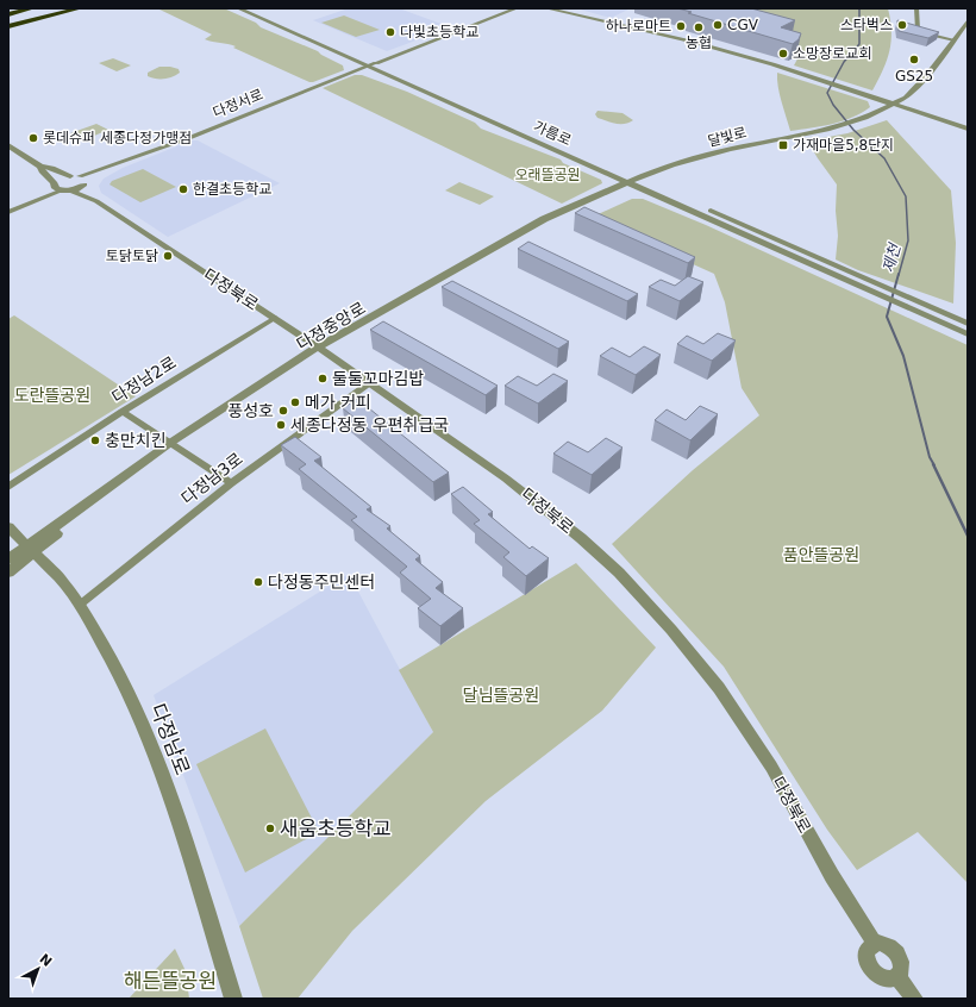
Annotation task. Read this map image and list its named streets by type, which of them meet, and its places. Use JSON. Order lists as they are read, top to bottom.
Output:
{
  "streets": {
    "street": [
      "다정서로",
      "가름로",
      "달빛로",
      "다정북로",
      "다정중앙로",
      "다정남2로",
      "다정남3로",
      "다정남로"
    ]
  },
  "crossings": [
    ["다정서로", "가름로"],
    ["가름로", "다정중앙로"],
    ["달빛로", "다정중앙로"],
    ["다정북로", "다정중앙로"],
    ["다정북로", "다정남2로"],
    ["다정북로", "다정남3로"],
    ["다정중앙로", "다정남로"],
    ["다정남3로", "다정남로"]
  ],
  "water": ["제천"],
  "parks": [
    "오래뜰공원",
    "도란뜰공원",
    "품안뜰공원",
    "달님뜰공원",
    "해든뜰공원"
  ],
  "places": {
    "other": [
      "CGV",
      "스타벅스",
      "하나로마트",
      "농협",
      "다빛초등학교",
      "소망장로교회",
      "GS25",
      "롯데슈퍼 세종다정가맹점",
      "한결초등학교",
      "토닭토닭",
      "둘둘꼬마김밥",
      "메가 커피",
      "풍성호",
      "세종다정동 우편취급국",
      "충만치킨",
      "다정동주민센터",
      "새움초등학교"
    ],
    "transit": ["가재마을5,8단지"]
  },
  "north": "top right"
}
